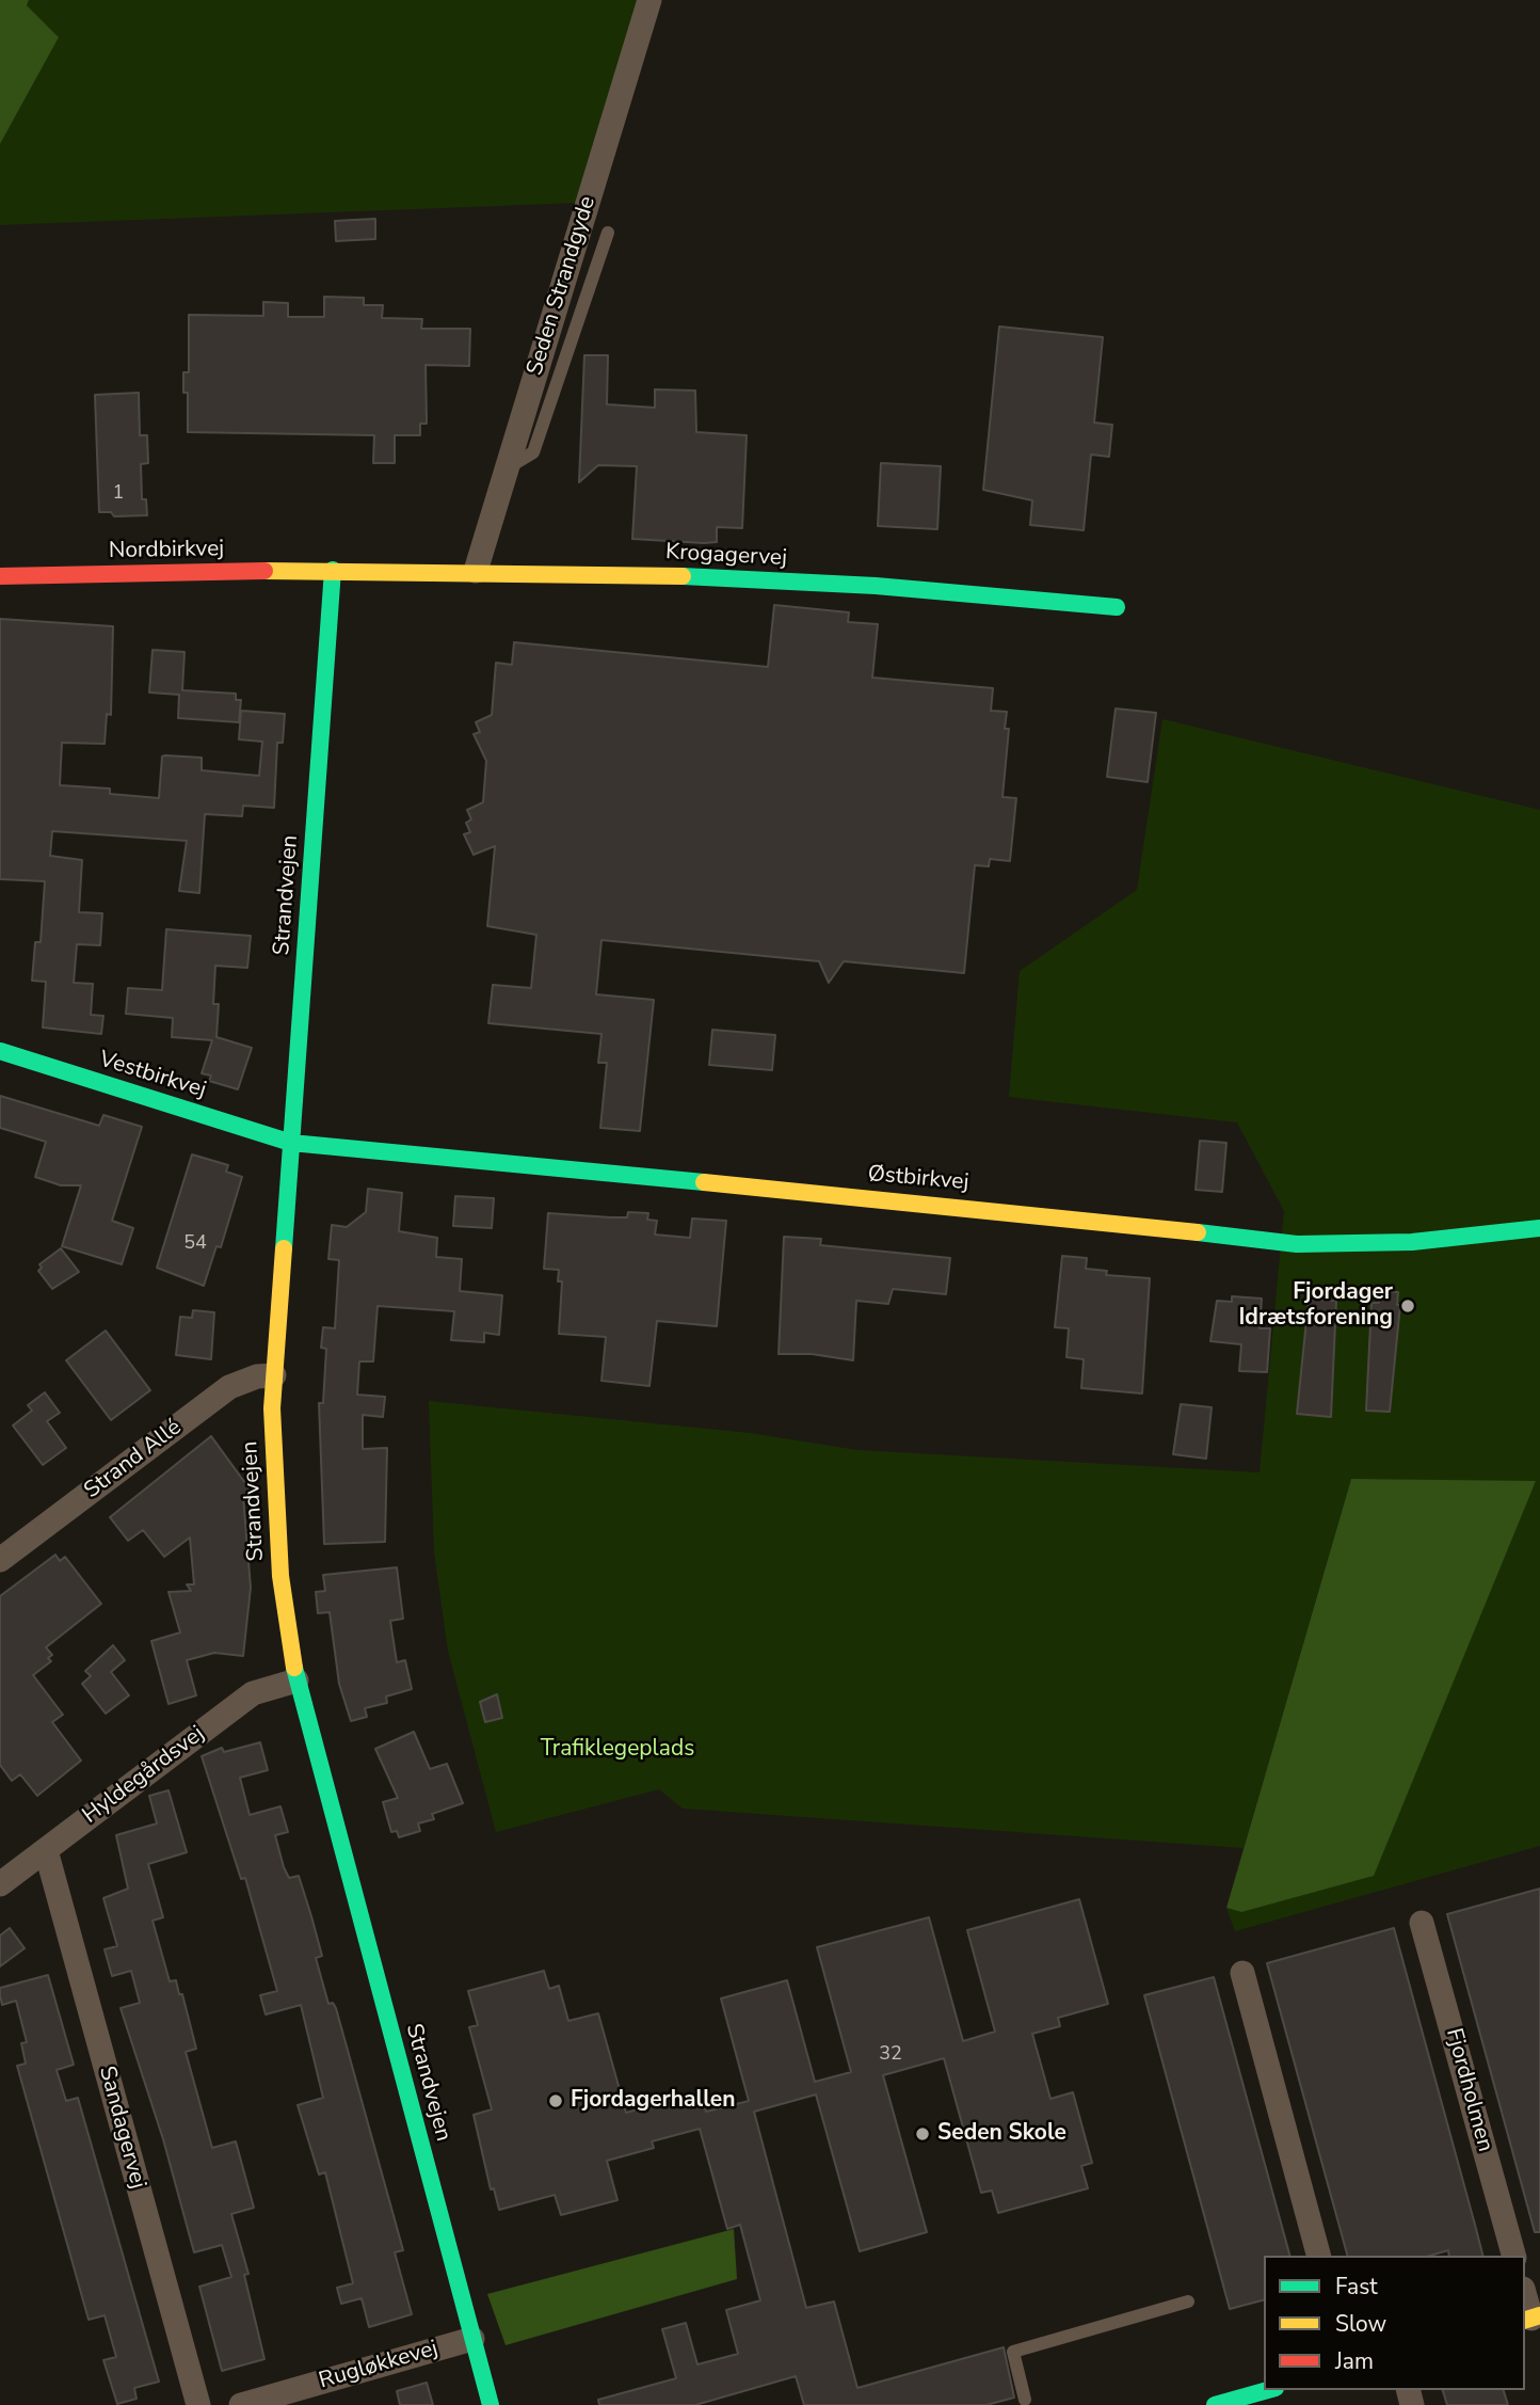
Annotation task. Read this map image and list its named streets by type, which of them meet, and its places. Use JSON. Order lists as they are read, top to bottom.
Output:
{
  "streets": {
    "street": [
      "Seden Strandgyde",
      "Nordbirkvej",
      "Krogagervej",
      "Strandvejen",
      "Vestbirkvej",
      "Østbirkvej",
      "Strand Allé",
      "Hyldegårdsvej",
      "Fjordholmen",
      "Sandagervej",
      "Rugløkkevej"
    ]
  },
  "crossings": [
    ["Seden Strandgyde", "Krogagervej"],
    ["Nordbirkvej", "Krogagervej"],
    ["Nordbirkvej", "Strandvejen"],
    ["Krogagervej", "Strandvejen"],
    ["Strandvejen", "Vestbirkvej"],
    ["Strandvejen", "Østbirkvej"],
    ["Strandvejen", "Strand Allé"],
    ["Strandvejen", "Hyldegårdsvej"],
    ["Strandvejen", "Rugløkkevej"],
    ["Vestbirkvej", "Østbirkvej"],
    ["Hyldegårdsvej", "Sandagervej"]
  ],
  "parks": ["Trafiklegeplads"],
  "places": ["Fjordager Idrætsforening", "Fjordagerhallen", "Seden Skole"],
  "house_numbers": ["1", "54", "32"],
  "legend": ["Fast", "Slow", "Jam"]
}
